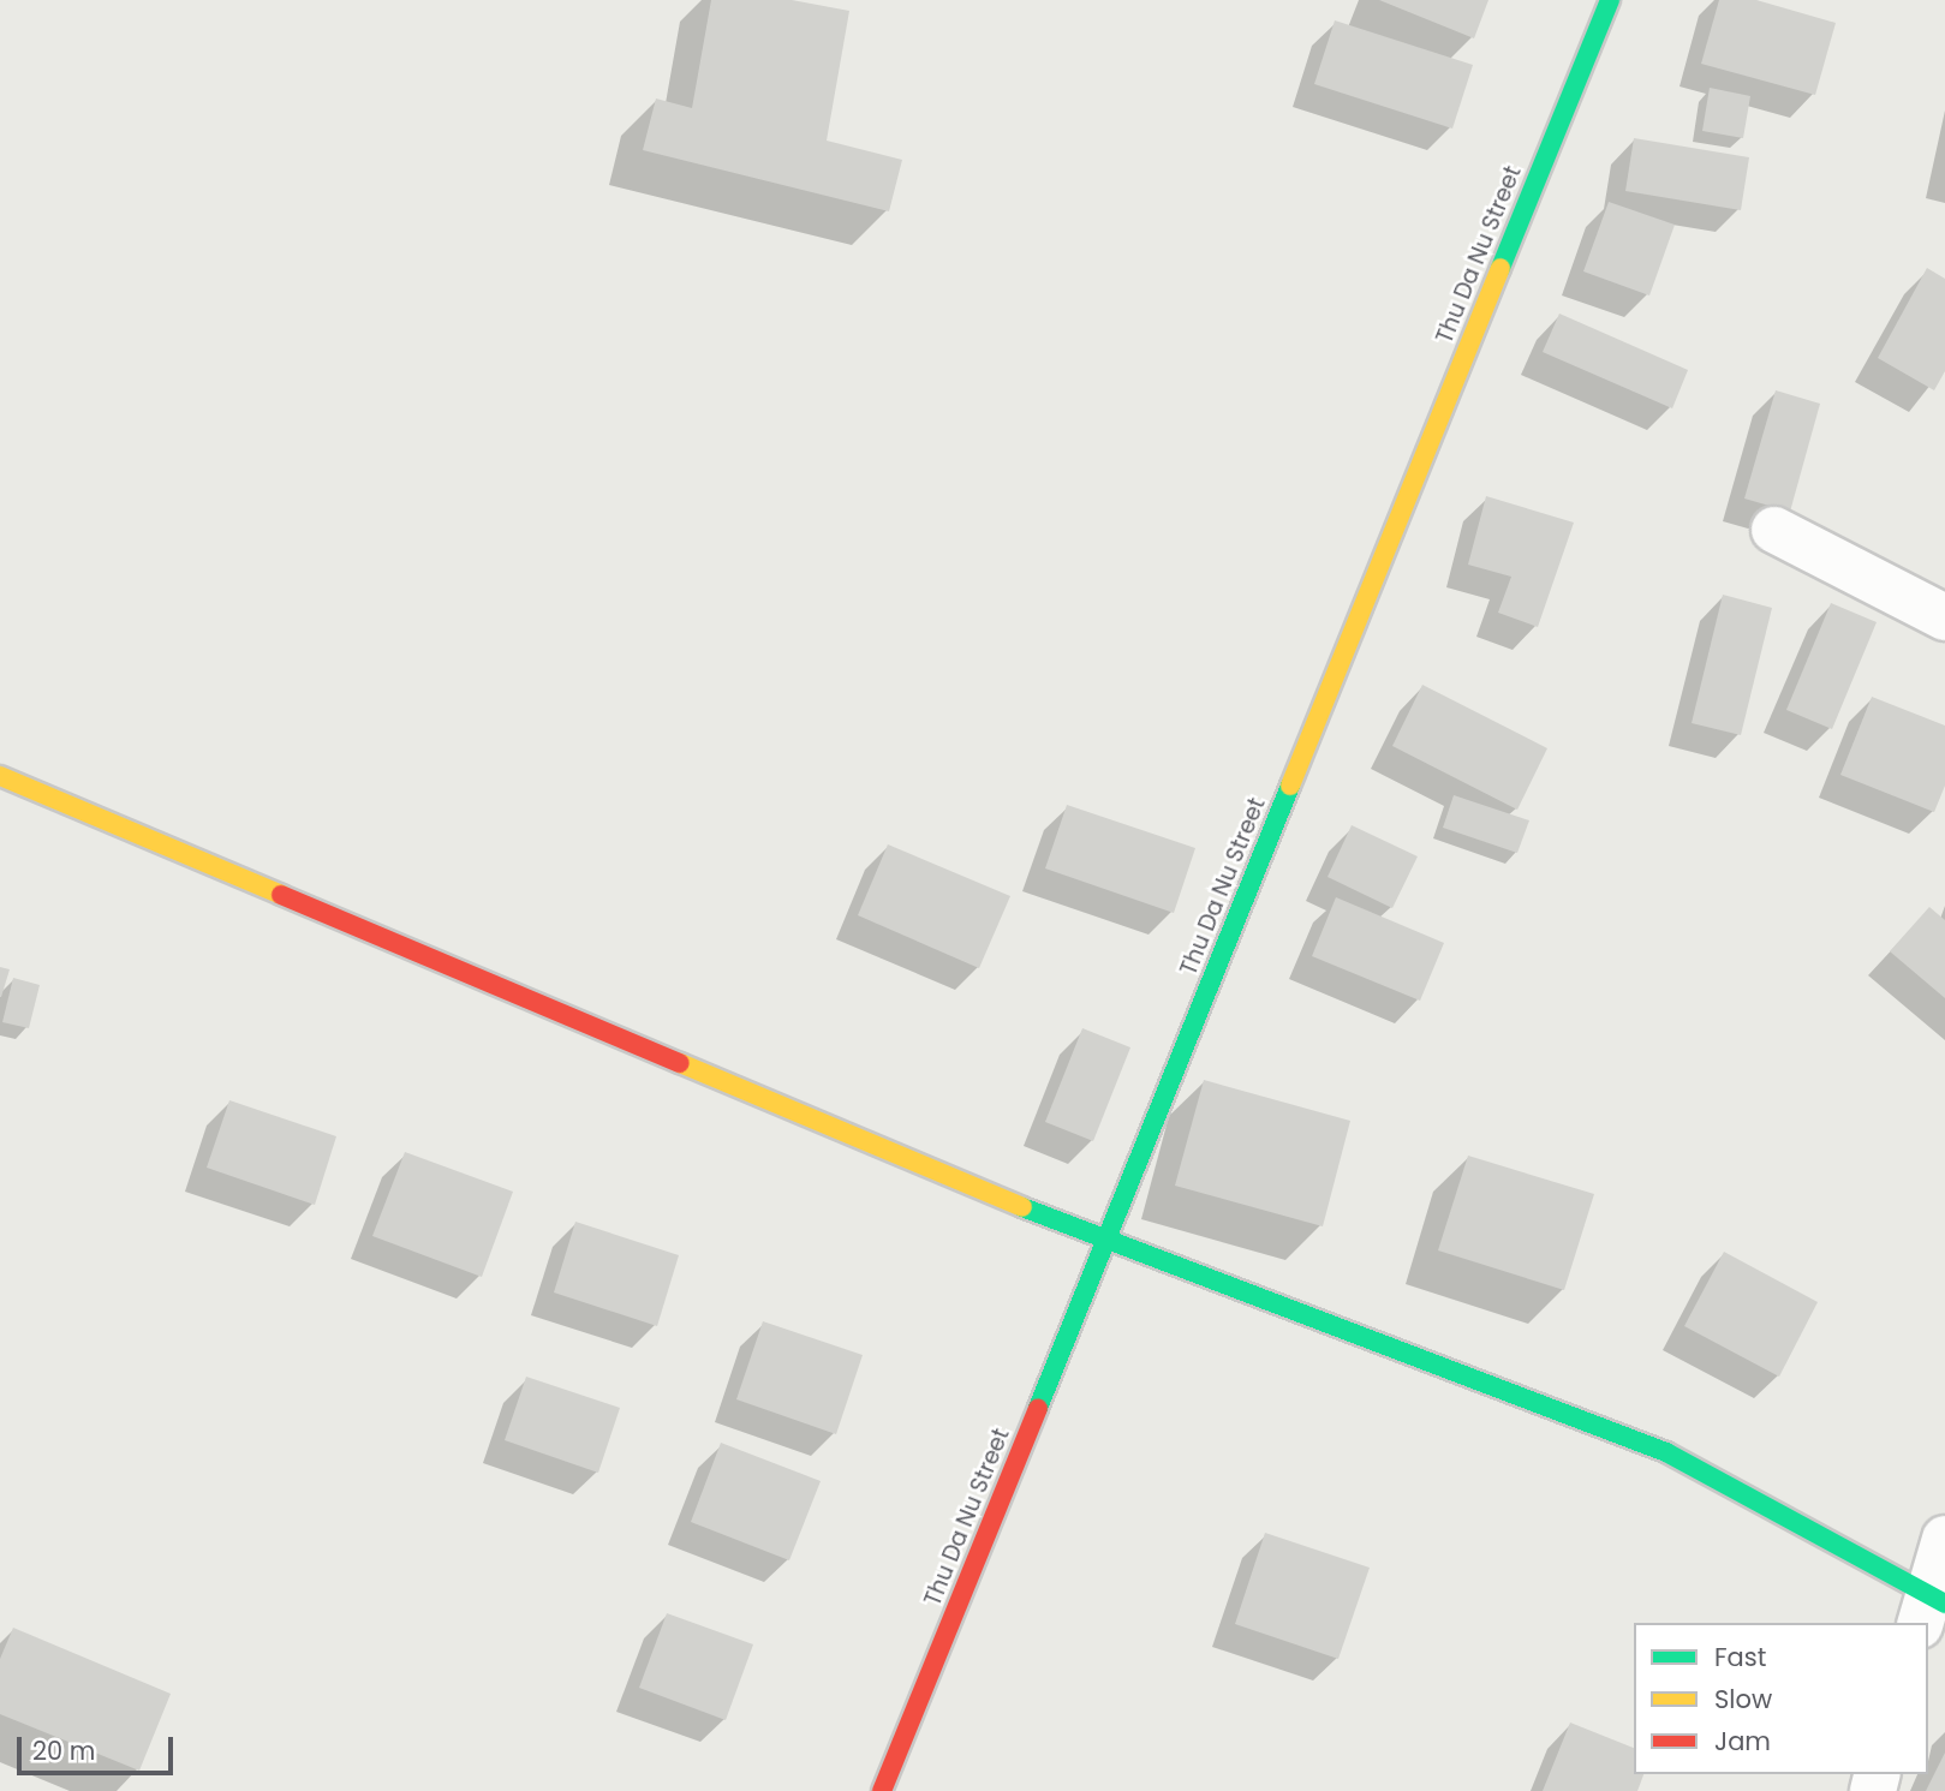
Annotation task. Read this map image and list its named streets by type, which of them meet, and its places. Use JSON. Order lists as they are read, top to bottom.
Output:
{
  "streets": {
    "street": ["Thu Da Nu Street"]
  },
  "legend": ["Fast", "Slow", "Jam"],
  "scale_bar": "20 m"
}
